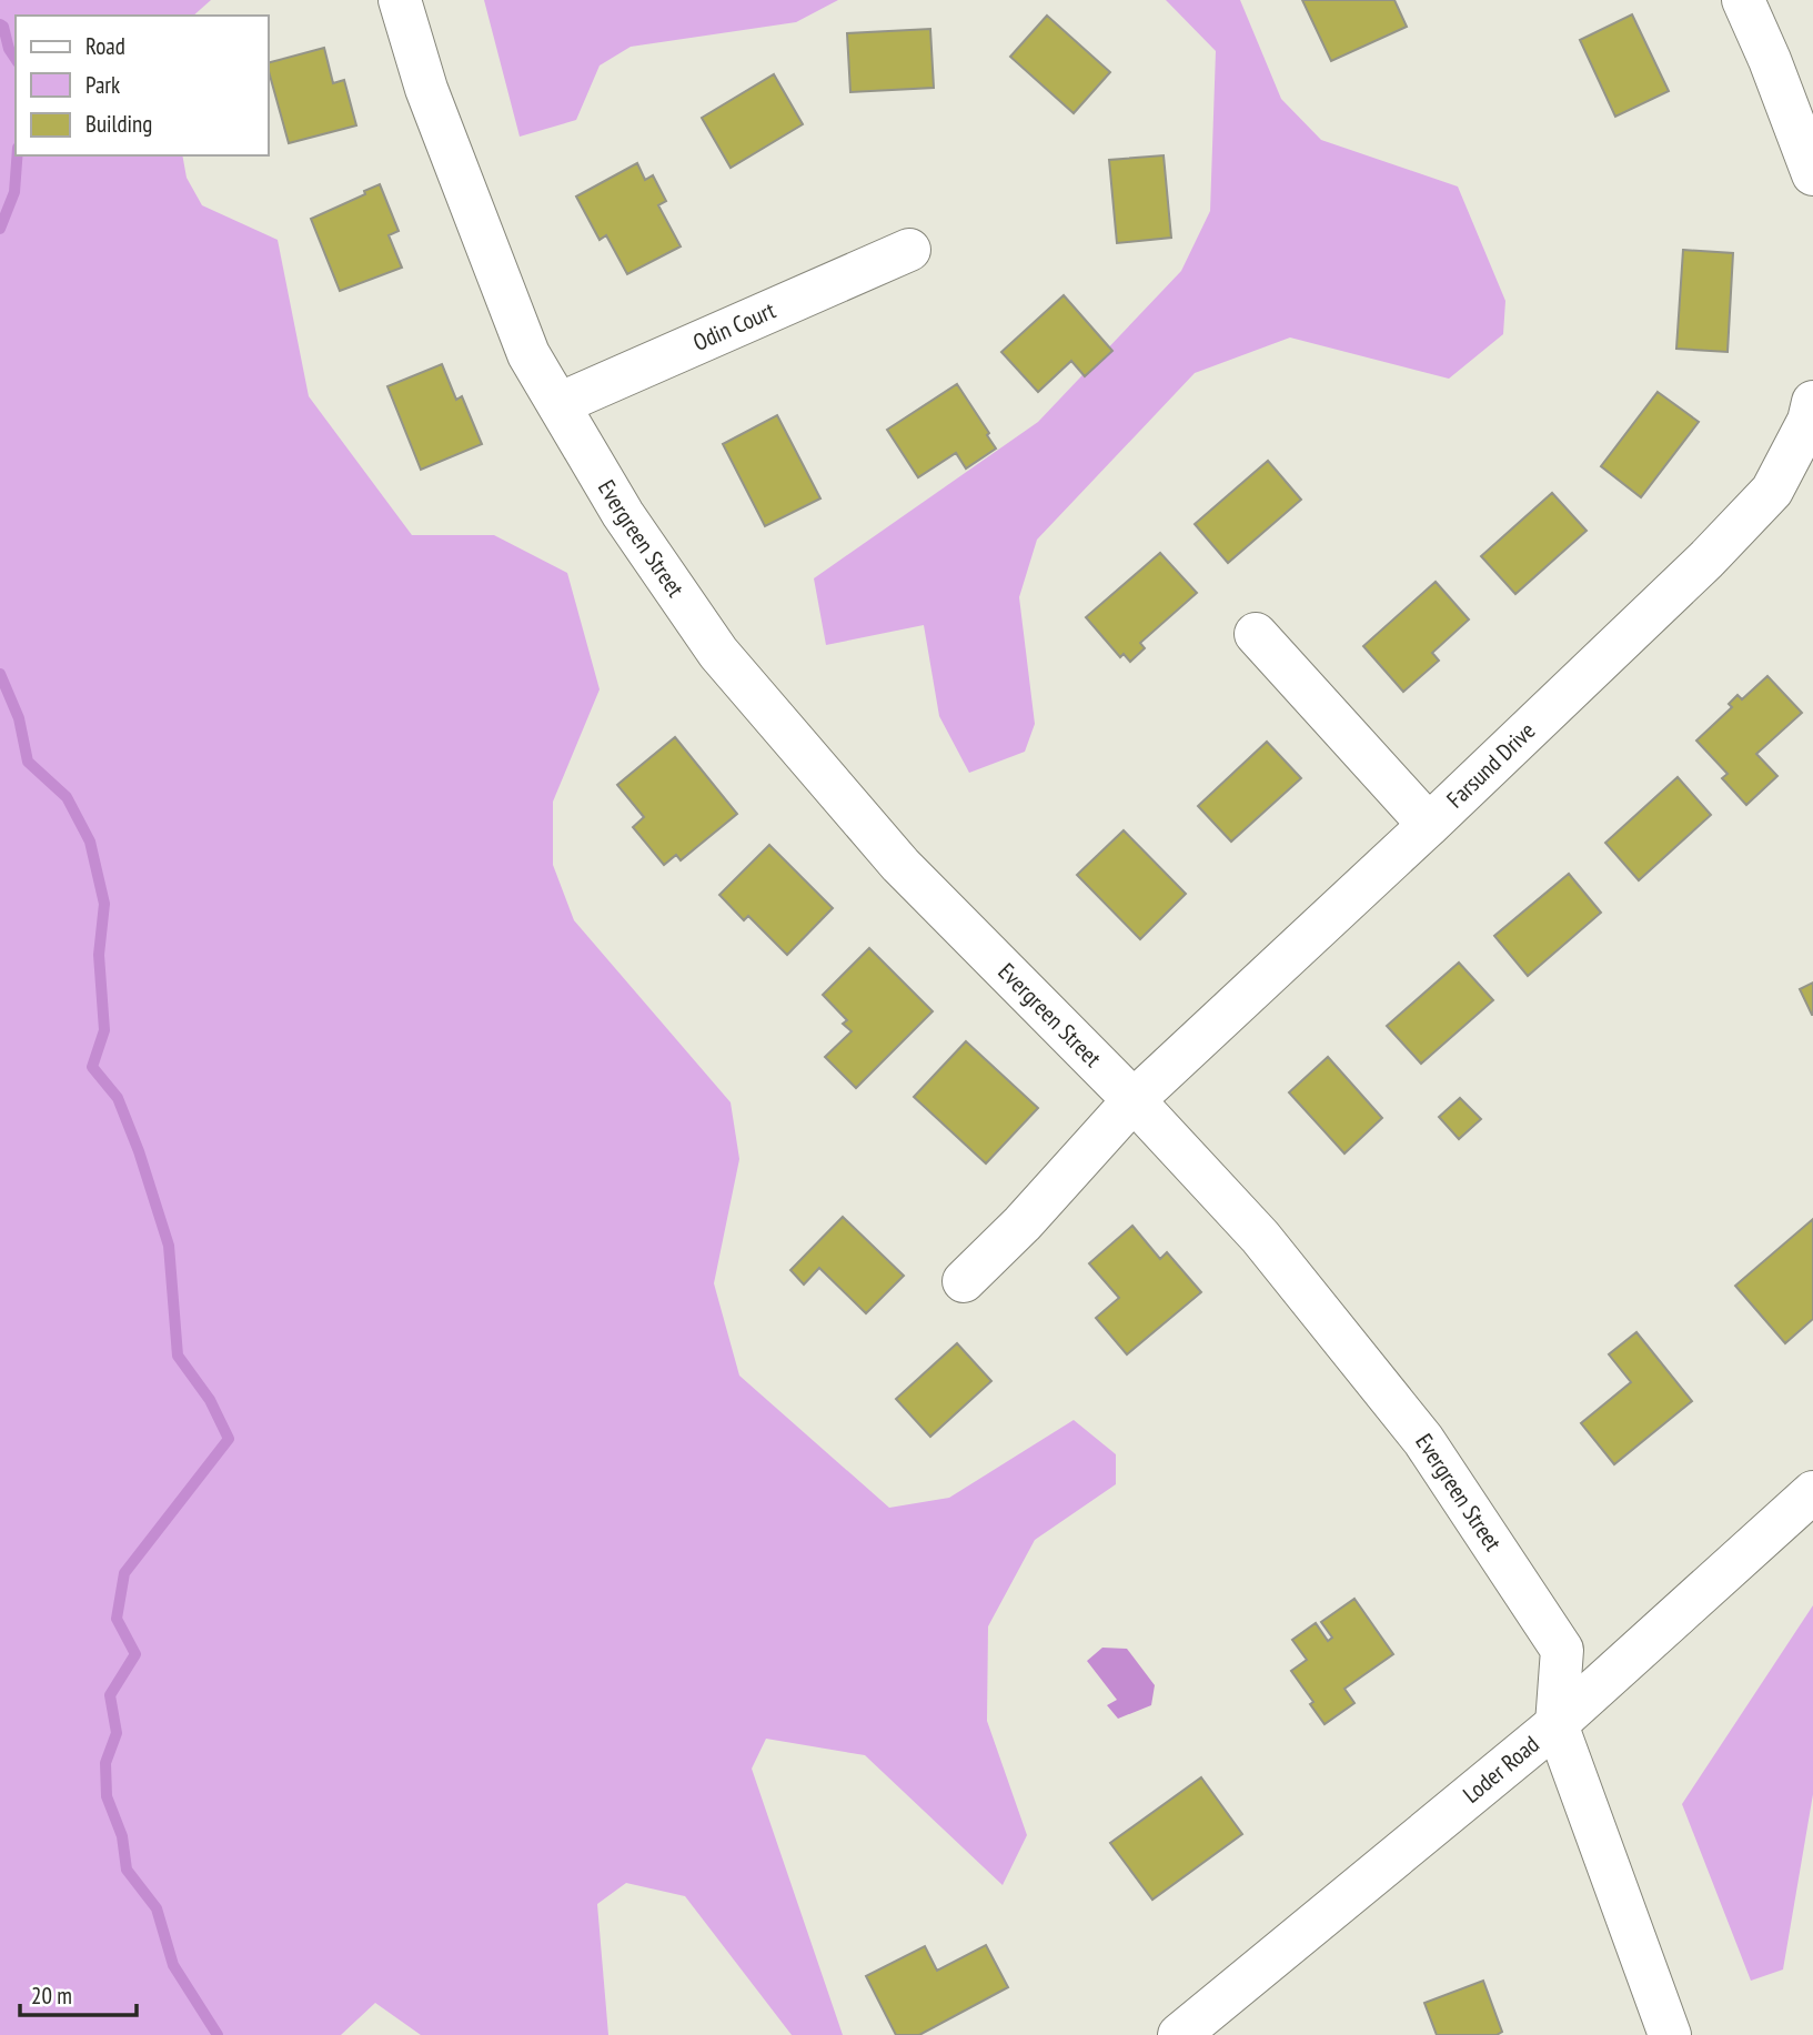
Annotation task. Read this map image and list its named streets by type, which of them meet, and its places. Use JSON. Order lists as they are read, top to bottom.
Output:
{
  "streets": {
    "street": [
      "Odin Court",
      "Evergreen Street",
      "Farsund Drive",
      "Loder Road"
    ]
  },
  "crossings": [
    ["Odin Court", "Evergreen Street"],
    ["Evergreen Street", "Farsund Drive"],
    ["Evergreen Street", "Loder Road"]
  ],
  "legend": ["Road", "Park", "Building"],
  "scale_bar": "20 m"
}
